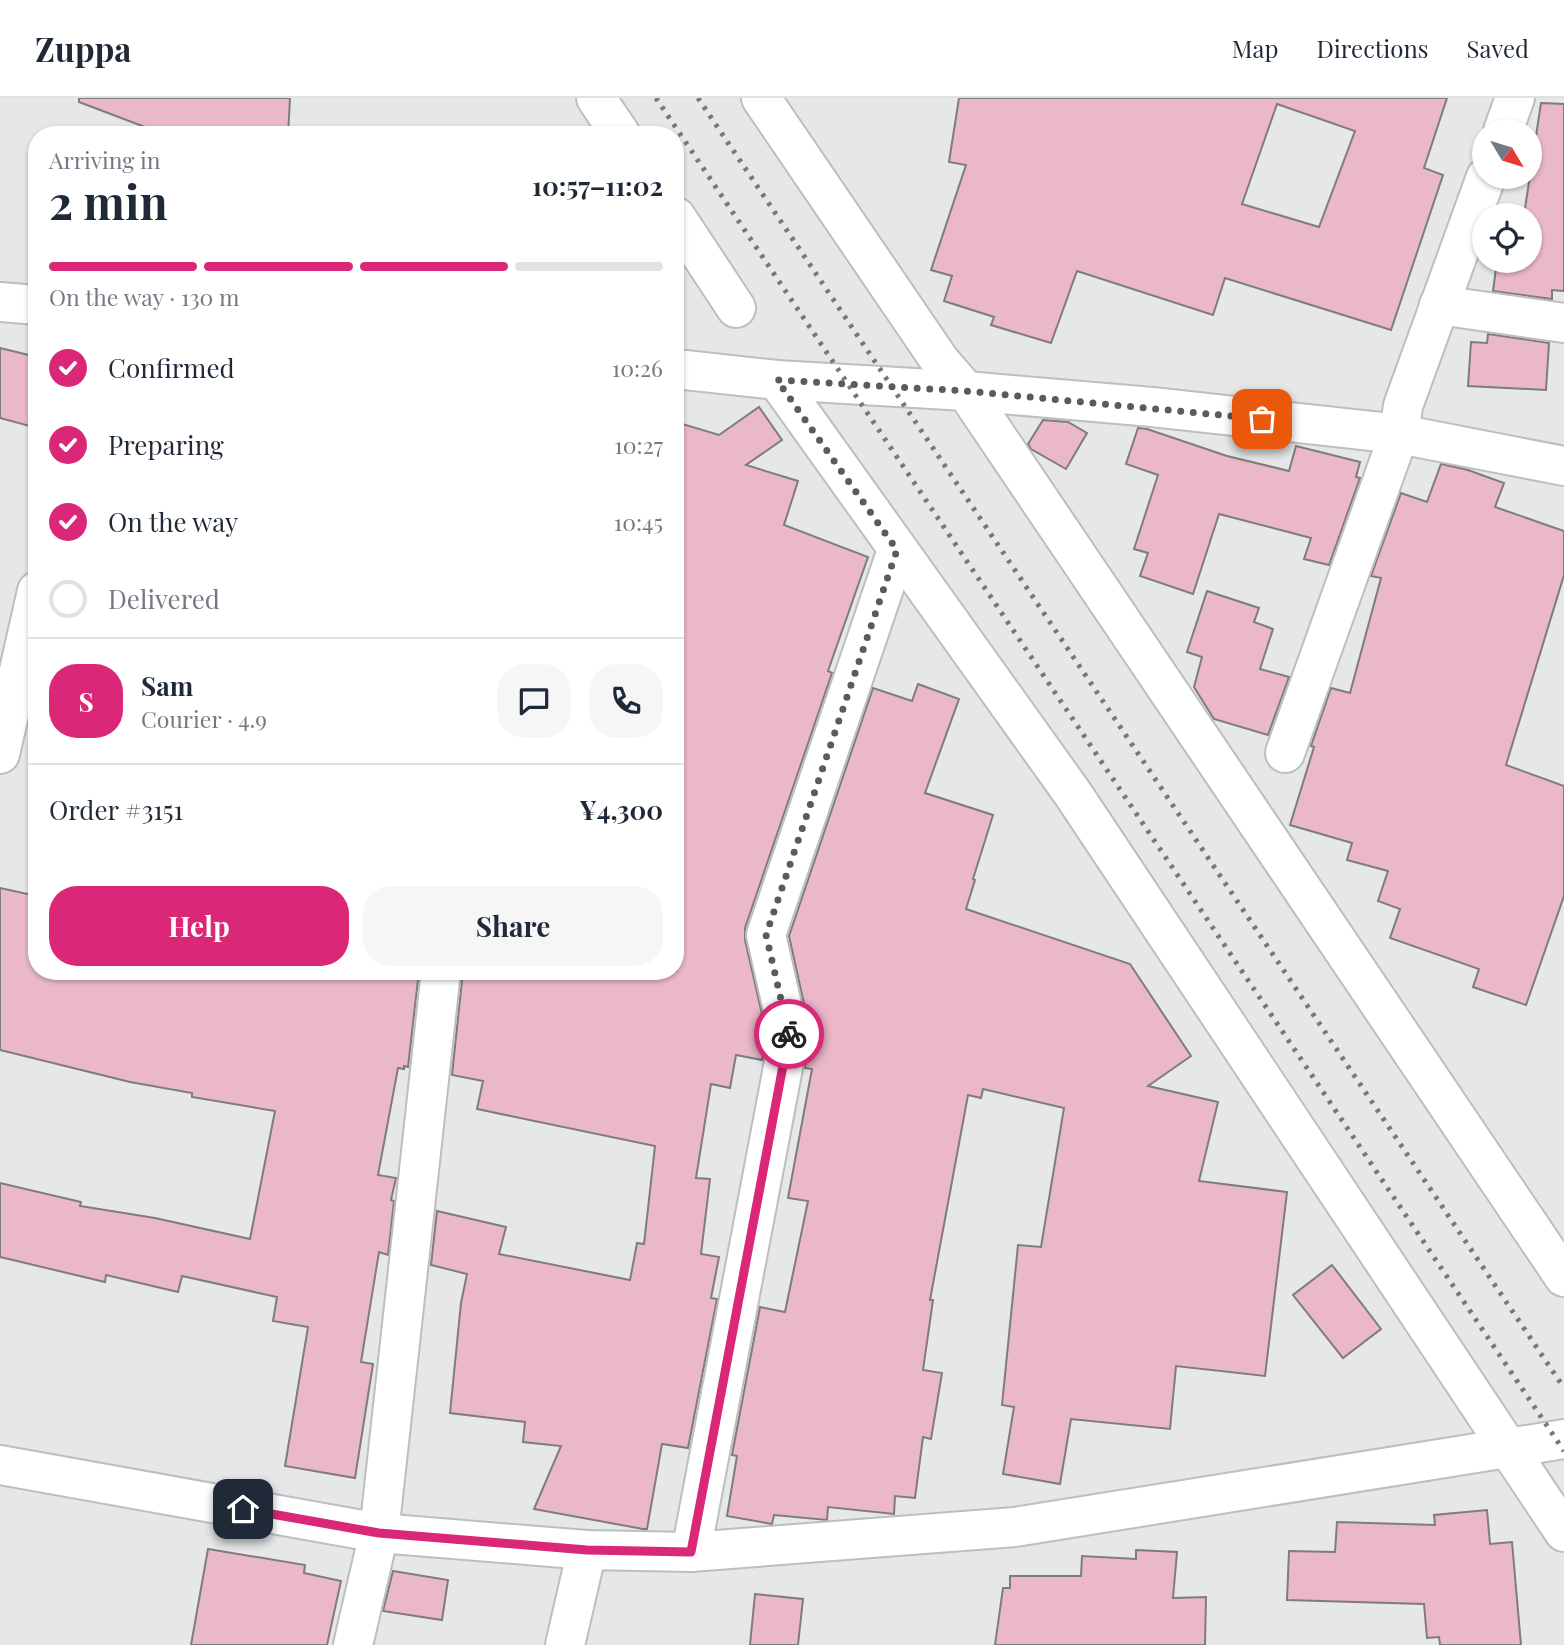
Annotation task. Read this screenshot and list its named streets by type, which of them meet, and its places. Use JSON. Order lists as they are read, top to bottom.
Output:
{
  "north": "bottom right",
  "page": {
    "header": "Zuppa",
    "nav": ["Map", "Directions", "Saved"],
    "heading": ["2 min", "Arriving in", "10:57–11:02"],
    "panel": [
      "Sam",
      "Courier · 4.9",
      "Order #3151",
      "¥4,300"
    ],
    "bar": "On the way · 130 m",
    "list": [
      ["Confirmed", "10:26"],
      ["Preparing", "10:27"],
      ["On the way", "10:45"],
      "Delivered"
    ],
    "round": "S",
    "buttons": ["Help", "Share"]
  }
}
